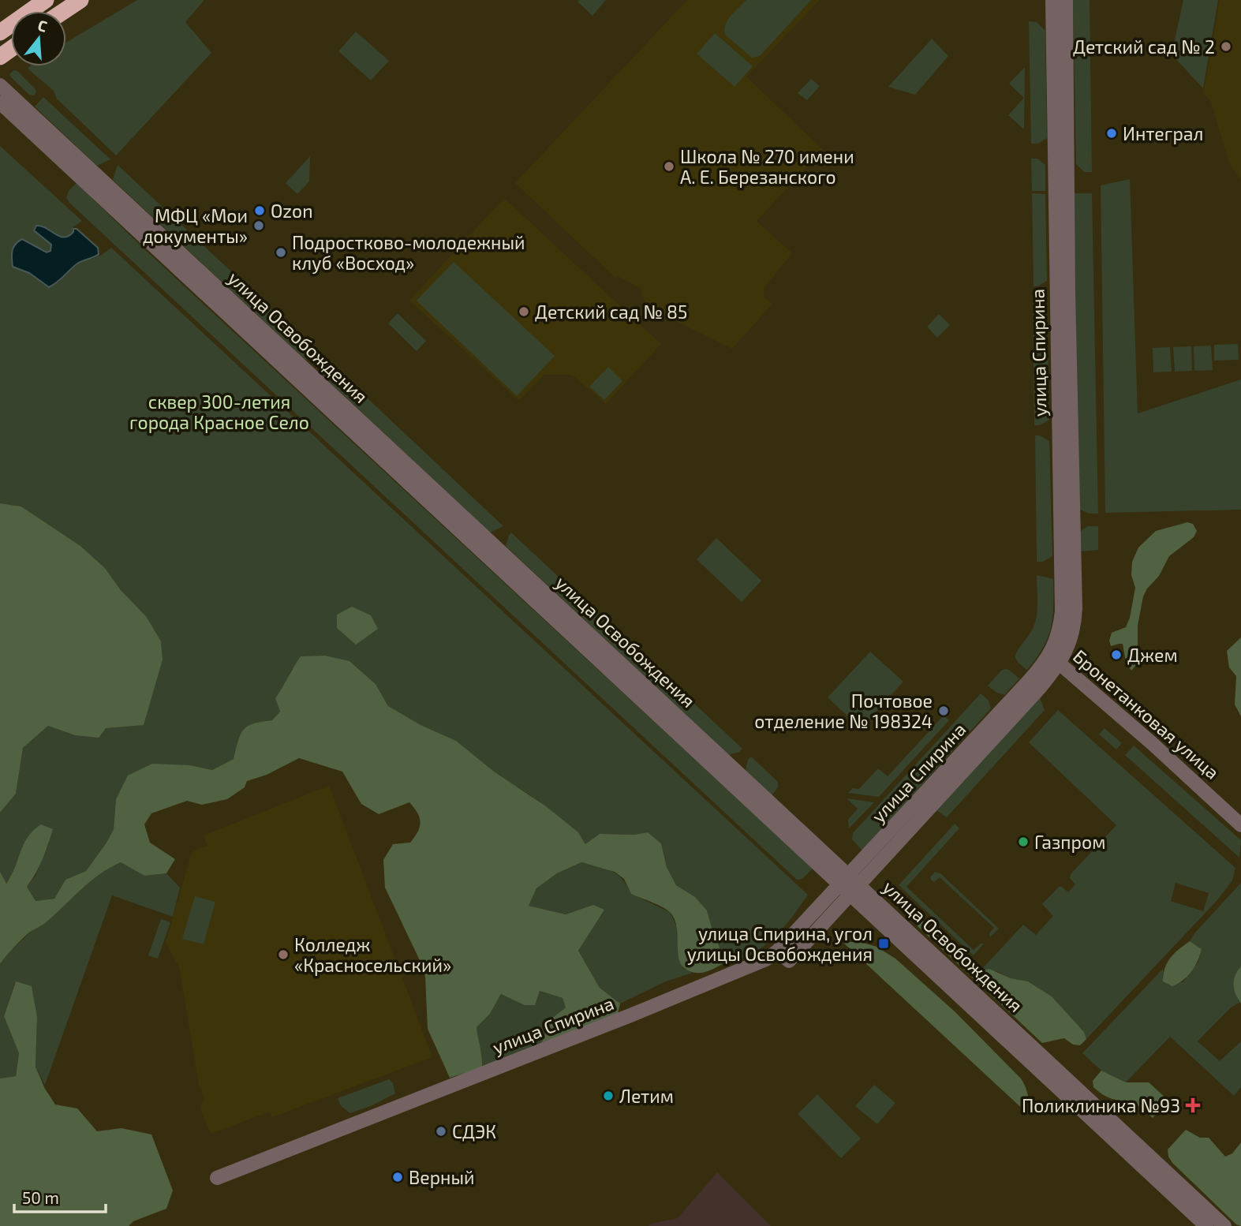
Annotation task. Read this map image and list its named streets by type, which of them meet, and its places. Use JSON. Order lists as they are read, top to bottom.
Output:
{
  "streets": {
    "street": ["улица Освобождения", "улица Спирина", "Бронетанковая улица"]
  },
  "crossings": [
    ["улица Освобождения", "улица Спирина"],
    ["улица Спирина", "Бронетанковая улица"]
  ],
  "parks": ["сквер 300-летия города Красное Село"],
  "places": {
    "other": [
      "Детский сад № 2",
      "Интеграл",
      "Школа № 270 имени А. Е. Березанского",
      "Ozon",
      "МФЦ «Мои документы»",
      "Подростково-молодежный клуб «Восход»",
      "Детский сад № 85",
      "Джем",
      "Почтовое отделение № 198324",
      "Газпром",
      "Колледж «Красносельский»",
      "Летим",
      "СДЭК",
      "Верный"
    ],
    "transit": ["улица Спирина, угол улицы Освобождения"],
    "health": ["Поликлиника №93"]
  },
  "scale_bar": "50 m",
  "north": "top"
}
